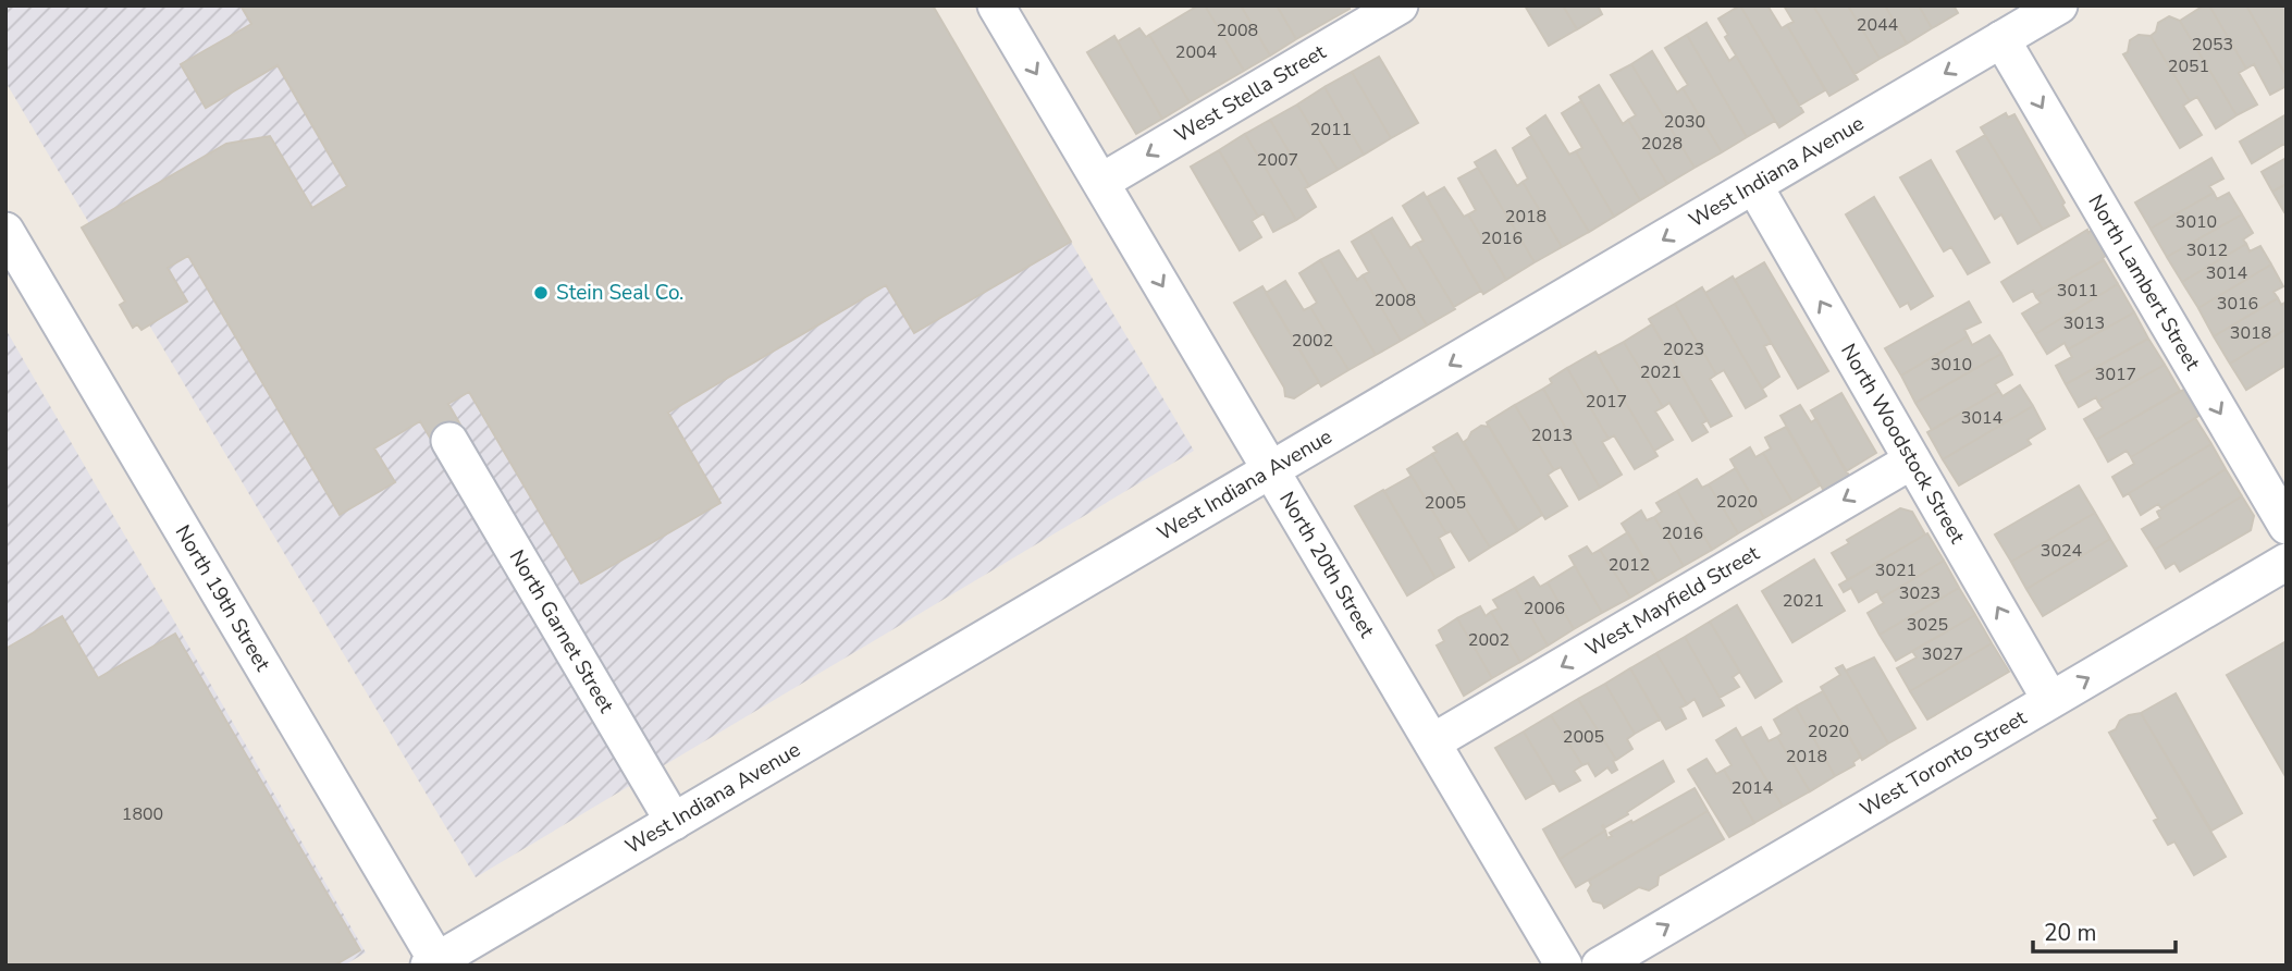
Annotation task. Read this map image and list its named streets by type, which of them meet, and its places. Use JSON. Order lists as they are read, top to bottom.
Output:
{
  "streets": {
    "street": [
      "West Stella Street",
      "West Indiana Avenue",
      "North Lambert Street",
      "North Woodstock Street",
      "North 20th Street",
      "North 19th Street",
      "West Mayfield Street",
      "North Garnet Street",
      "West Toronto Street"
    ]
  },
  "crossings": [
    ["West Stella Street", "North 20th Street"],
    ["West Indiana Avenue", "North Lambert Street"],
    ["West Indiana Avenue", "North Woodstock Street"],
    ["West Indiana Avenue", "North 20th Street"],
    ["West Indiana Avenue", "North 19th Street"],
    ["West Indiana Avenue", "North Garnet Street"],
    ["North Woodstock Street", "West Mayfield Street"],
    ["North Woodstock Street", "West Toronto Street"],
    ["North 20th Street", "West Mayfield Street"]
  ],
  "one_way": [
    "West Stella Street",
    "West Indiana Avenue",
    "North Lambert Street",
    "North Woodstock Street",
    "North 20th Street",
    "West Mayfield Street",
    "West Toronto Street"
  ],
  "places": ["Stein Seal Co."],
  "house_numbers": [
    "2044",
    "2008",
    "2053",
    "2004",
    "2051",
    "2030",
    "2011",
    "2028",
    "2007",
    "2018",
    "3010",
    "2016",
    "3012",
    "3014",
    "3011",
    "2008",
    "3016",
    "3013",
    "3018",
    "2002",
    "2023",
    "3010",
    "2021",
    "3017",
    "2017",
    "3014",
    "2013",
    "2020",
    "2005",
    "2016",
    "3024",
    "2012",
    "3021",
    "3023",
    "2021",
    "2006",
    "3025",
    "2002",
    "3027",
    "2020",
    "2005",
    "2018",
    "2014",
    "1800"
  ],
  "scale_bar": "20 m"
}
